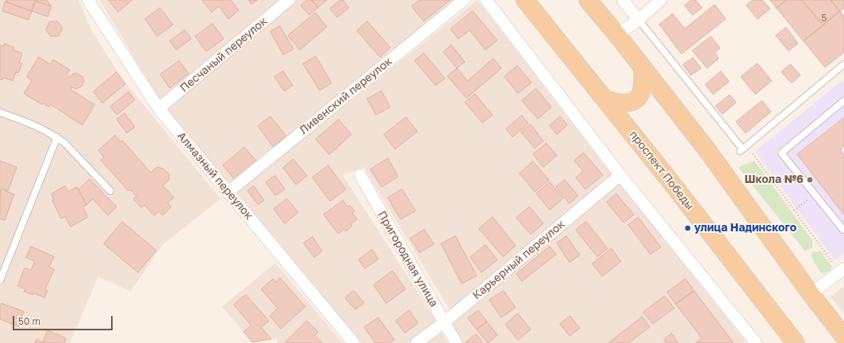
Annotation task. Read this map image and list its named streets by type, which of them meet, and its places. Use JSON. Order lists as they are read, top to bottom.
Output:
{
  "streets": {
    "main road": ["проспект Победы"],
    "street": [
      "Песчаный переулок",
      "Ливенский переулок",
      "Алмазный переулок",
      "Пригородная улица",
      "Карьерный переулок"
    ]
  },
  "crossings": [
    ["Песчаный переулок", "Алмазный переулок"],
    ["Ливенский переулок", "Алмазный переулок"],
    ["Пригородная улица", "Карьерный переулок"]
  ],
  "places": ["Школа №6", "улица Надинского"],
  "house_numbers": ["5"],
  "scale_bar": "50 m"
}
